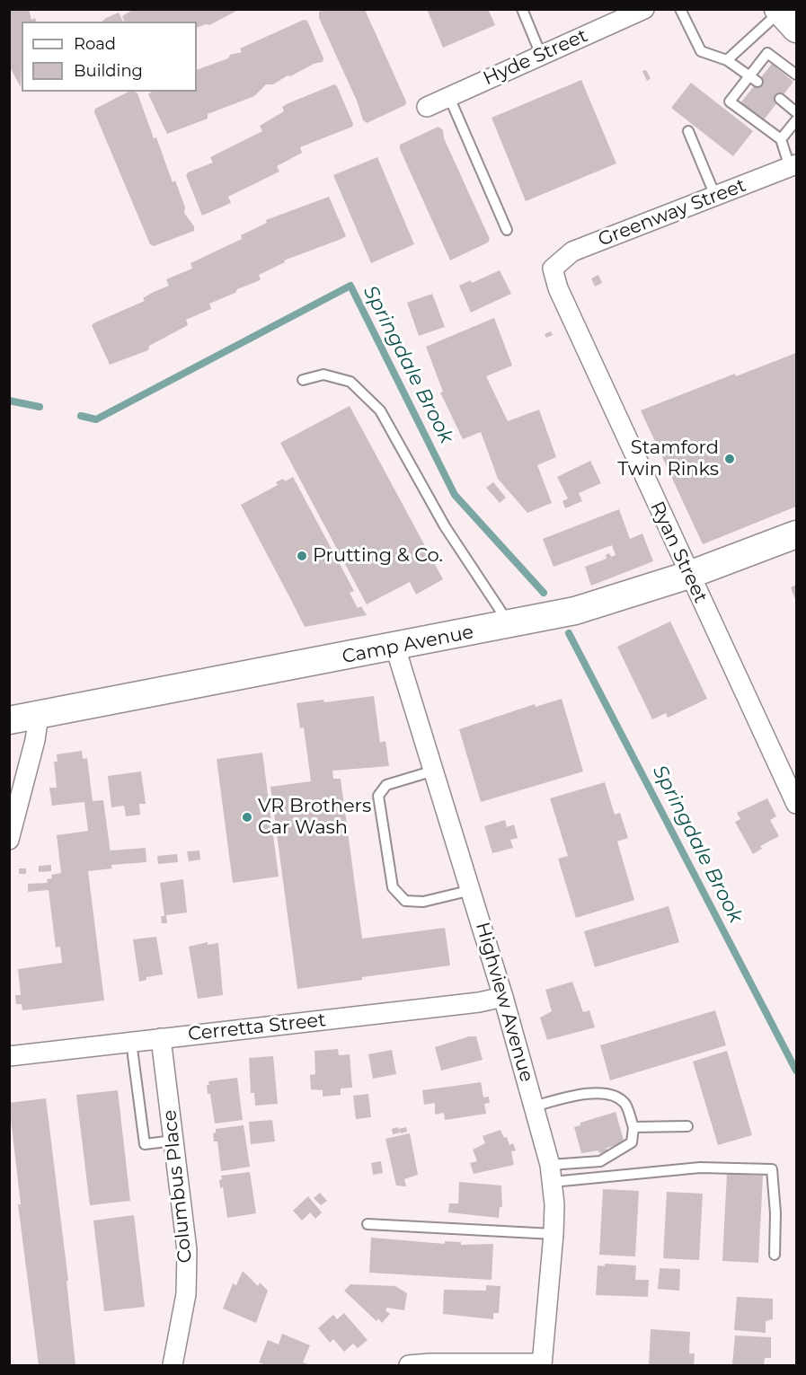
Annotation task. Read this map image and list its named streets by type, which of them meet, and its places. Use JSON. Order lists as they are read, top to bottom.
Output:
{
  "streets": {
    "street": [
      "Hyde Street",
      "Greenway Street",
      "Ryan Street",
      "Camp Avenue",
      "Highview Avenue",
      "Cerretta Street",
      "Columbus Place"
    ]
  },
  "crossings": [
    ["Greenway Street", "Ryan Street"],
    ["Ryan Street", "Camp Avenue"],
    ["Camp Avenue", "Highview Avenue"],
    ["Highview Avenue", "Cerretta Street"],
    ["Cerretta Street", "Columbus Place"]
  ],
  "water": ["Springdale Brook"],
  "places": ["Stamford Twin Rinks", "Prutting & Co.", "VR Brothers Car Wash"],
  "legend": ["Road", "Building"]
}
